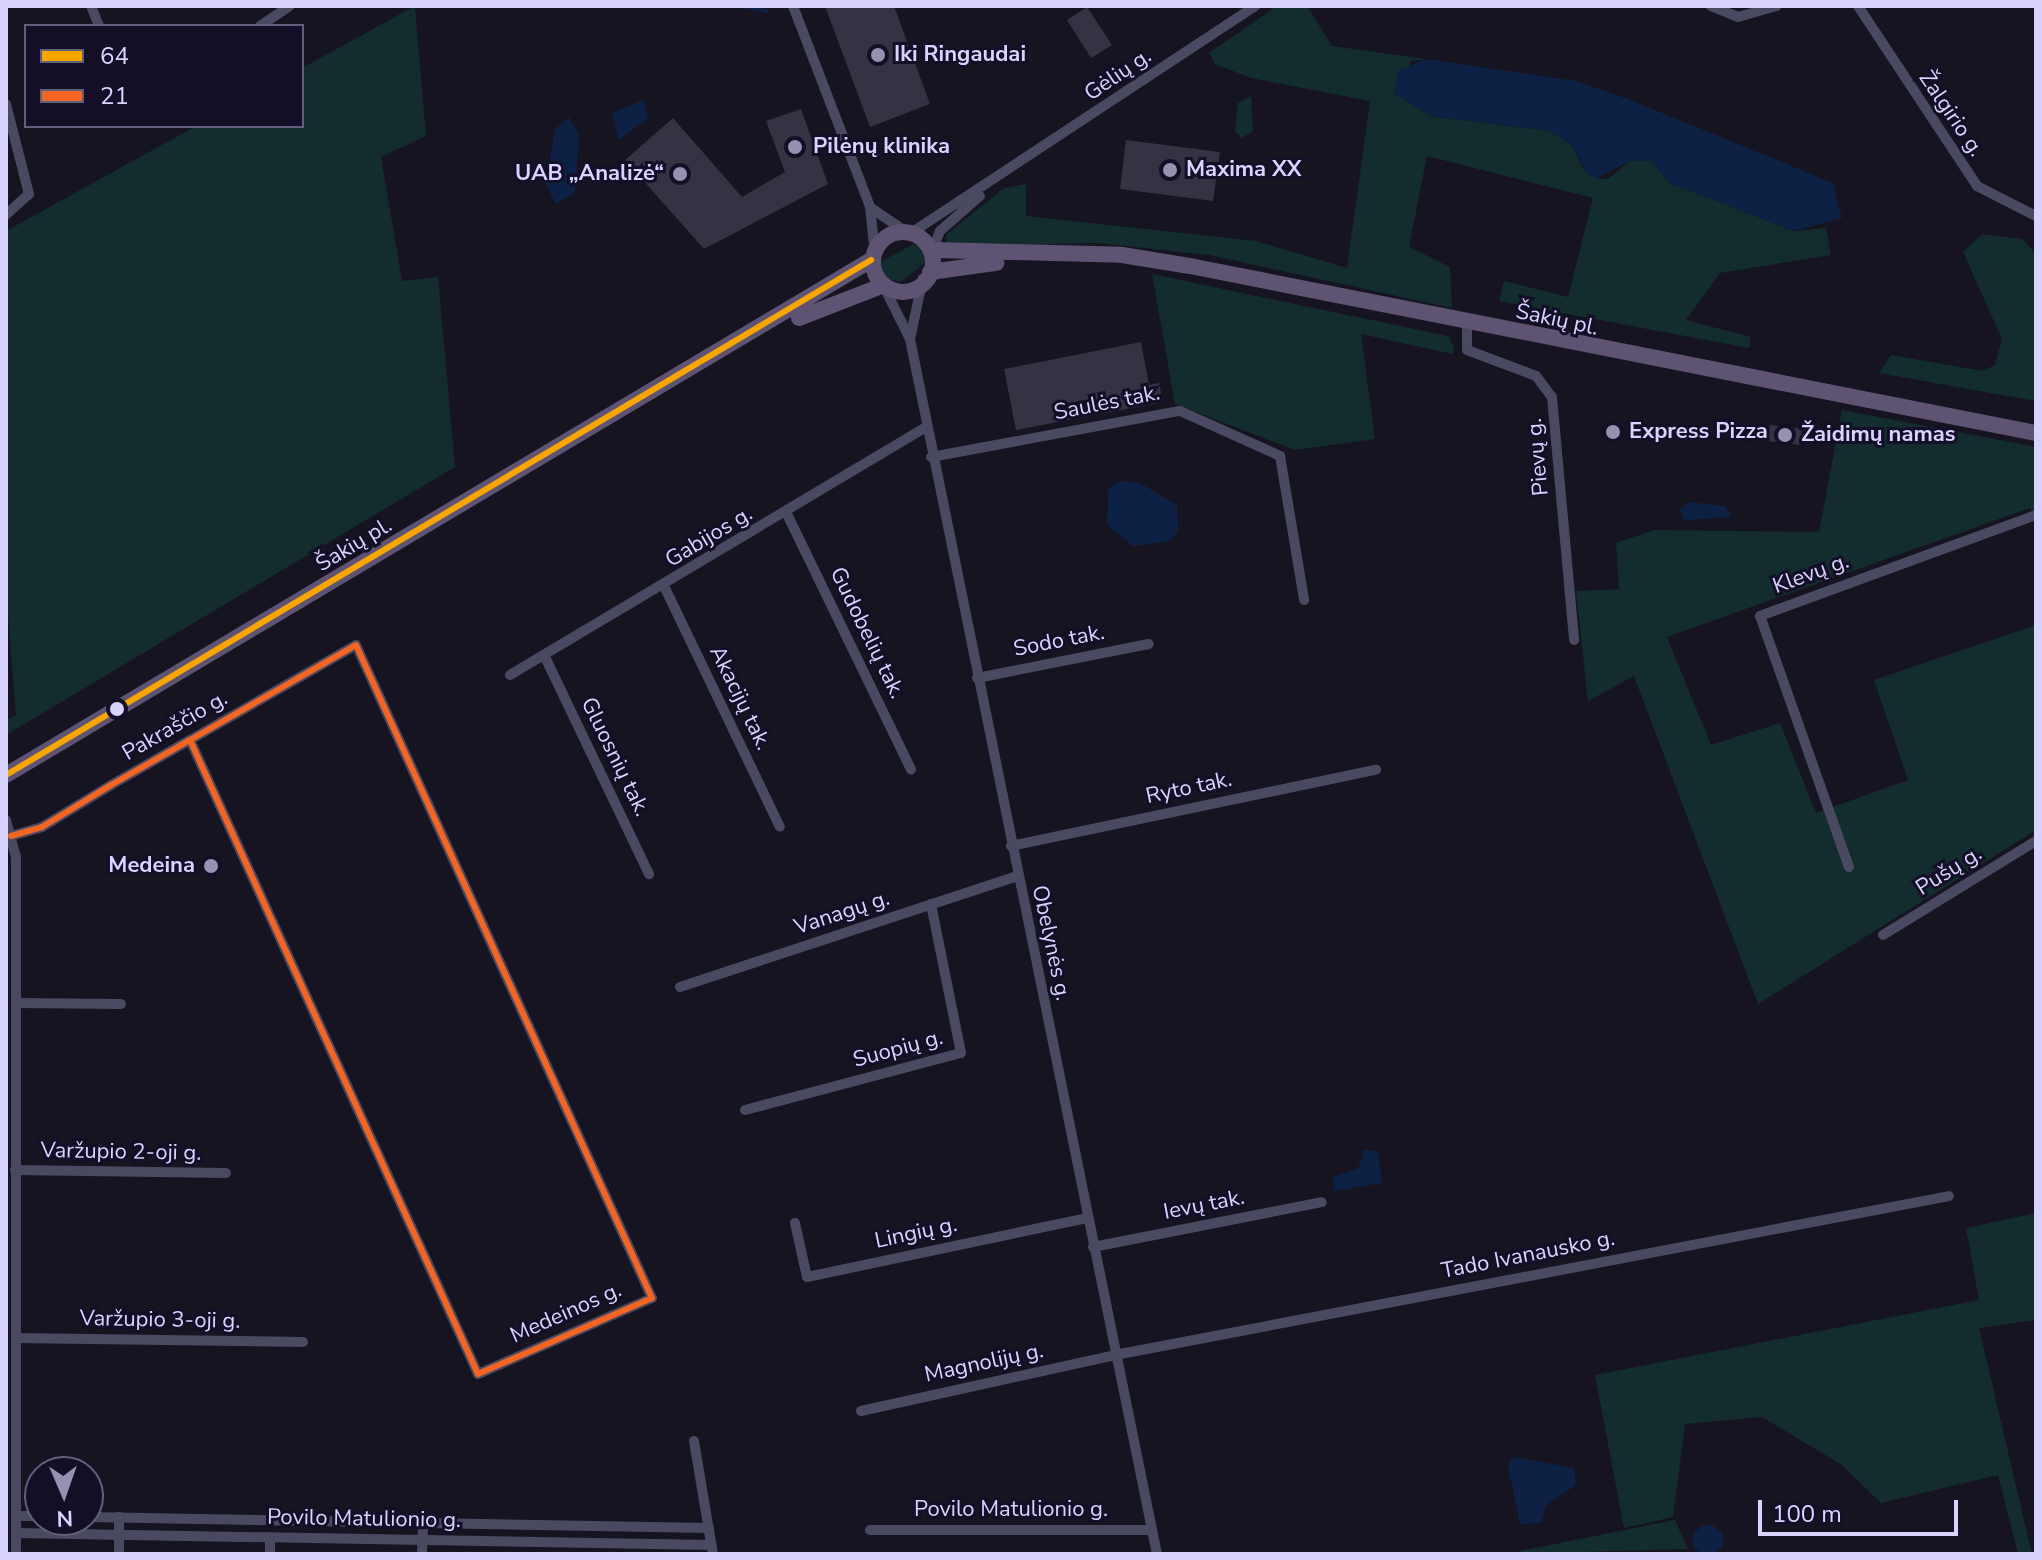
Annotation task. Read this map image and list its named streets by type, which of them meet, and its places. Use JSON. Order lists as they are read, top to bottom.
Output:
{
  "streets": {
    "main road": ["Šakių pl."],
    "street": [
      "Gėlių g.",
      "Žalgirio g.",
      "Saulės tak.",
      "Pievų g.",
      "Gabijos g.",
      "Klevų g.",
      "Gudobelių tak.",
      "Sodo tak.",
      "Akacijų tak.",
      "Pakraščio g.",
      "Gluosnių tak.",
      "Ryto tak.",
      "Pušų g.",
      "Vanagų g.",
      "Obelynės g.",
      "Suopių g.",
      "Varžupio 2-oji g.",
      "Ievų tak.",
      "Lingių g.",
      "Tado Ivanausko g.",
      "Medeinos g.",
      "Varžupio 3-oji g.",
      "Magnolijų g.",
      "Povilo Matulionio g."
    ]
  },
  "crossings": [
    ["Gėlių g.", "Šakių pl."],
    ["Šakių pl.", "Pievų g."],
    ["Šakių pl.", "Obelynės g."],
    ["Saulės tak.", "Obelynės g."],
    ["Gabijos g.", "Gudobelių tak."],
    ["Gabijos g.", "Akacijų tak."],
    ["Gabijos g.", "Gluosnių tak."],
    ["Gabijos g.", "Obelynės g."],
    ["Sodo tak.", "Obelynės g."],
    ["Pakraščio g.", "Medeinos g."],
    ["Ryto tak.", "Obelynės g."],
    ["Vanagų g.", "Obelynės g."],
    ["Vanagų g.", "Suopių g."],
    ["Obelynės g.", "Ievų tak."],
    ["Obelynės g.", "Lingių g."],
    ["Obelynės g.", "Tado Ivanausko g."],
    ["Obelynės g.", "Magnolijų g."],
    ["Obelynės g.", "Povilo Matulionio g."],
    ["Tado Ivanausko g.", "Magnolijų g."]
  ],
  "places": [
    "Iki Ringaudai",
    "Pilėnų klinika",
    "Maxima XX",
    "UAB „Analizė“",
    "Express Pizza",
    "Žaidimų namas",
    "Medeina"
  ],
  "lines": ["transit line 64", "transit line 21"],
  "legend": ["64", "21"],
  "scale_bar": "100 m",
  "north": "bottom"
}
